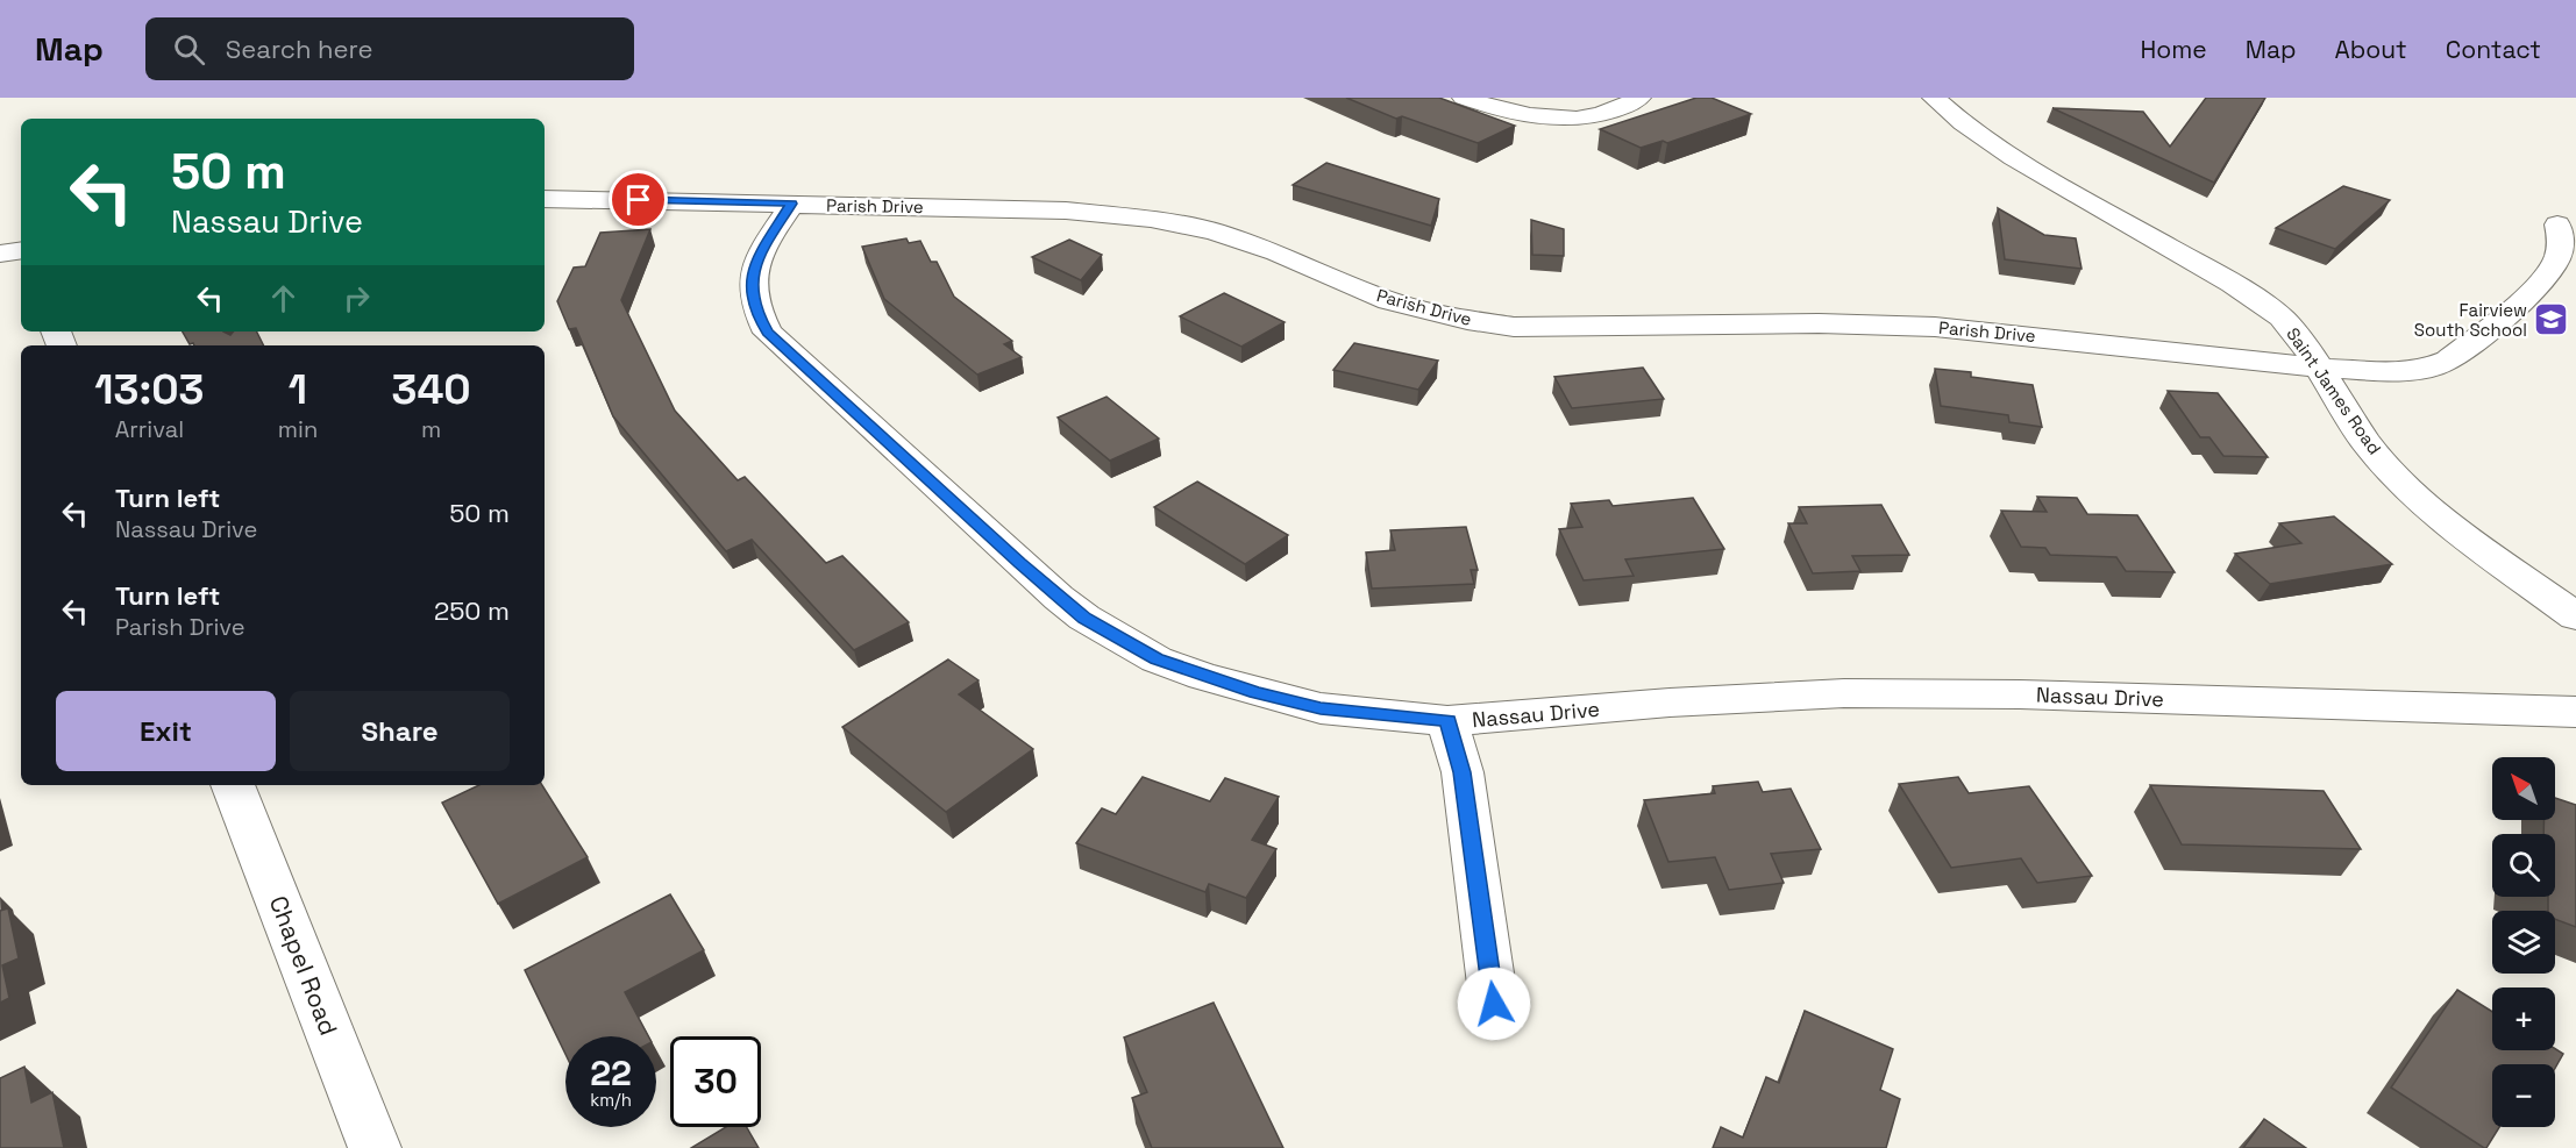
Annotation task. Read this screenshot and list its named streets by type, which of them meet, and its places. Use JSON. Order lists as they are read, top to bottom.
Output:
{
  "streets": {
    "street": [
      "Parish Drive",
      "Saint James Road",
      "Nassau Drive",
      "Chapel Road"
    ]
  },
  "crossings": [
    ["Parish Drive", "Saint James Road"],
    ["Parish Drive", "Nassau Drive"]
  ],
  "places": {
    "school or university": ["Fairview South School"]
  },
  "north": "top left",
  "page": {
    "header": "Map",
    "search": "Search here",
    "nav": [
      "Home",
      "Map",
      "About",
      "Contact"
    ],
    "turn": ["50 m", "Nassau Drive"],
    "eta": [
      "13:03",
      "Arrival",
      "1",
      "min",
      "340",
      "m"
    ],
    "list": [
      {
        "name": "Turn left",
        "note": "Nassau Drive",
        "value": "50 m"
      },
      {
        "name": "Turn left",
        "note": "Parish Drive",
        "value": "250 m"
      }
    ],
    "buttons": ["Exit", "Share"],
    "map_buttons": ["+", "−"],
    "speed": "22 km/h",
    "limit": "30"
  }
}
